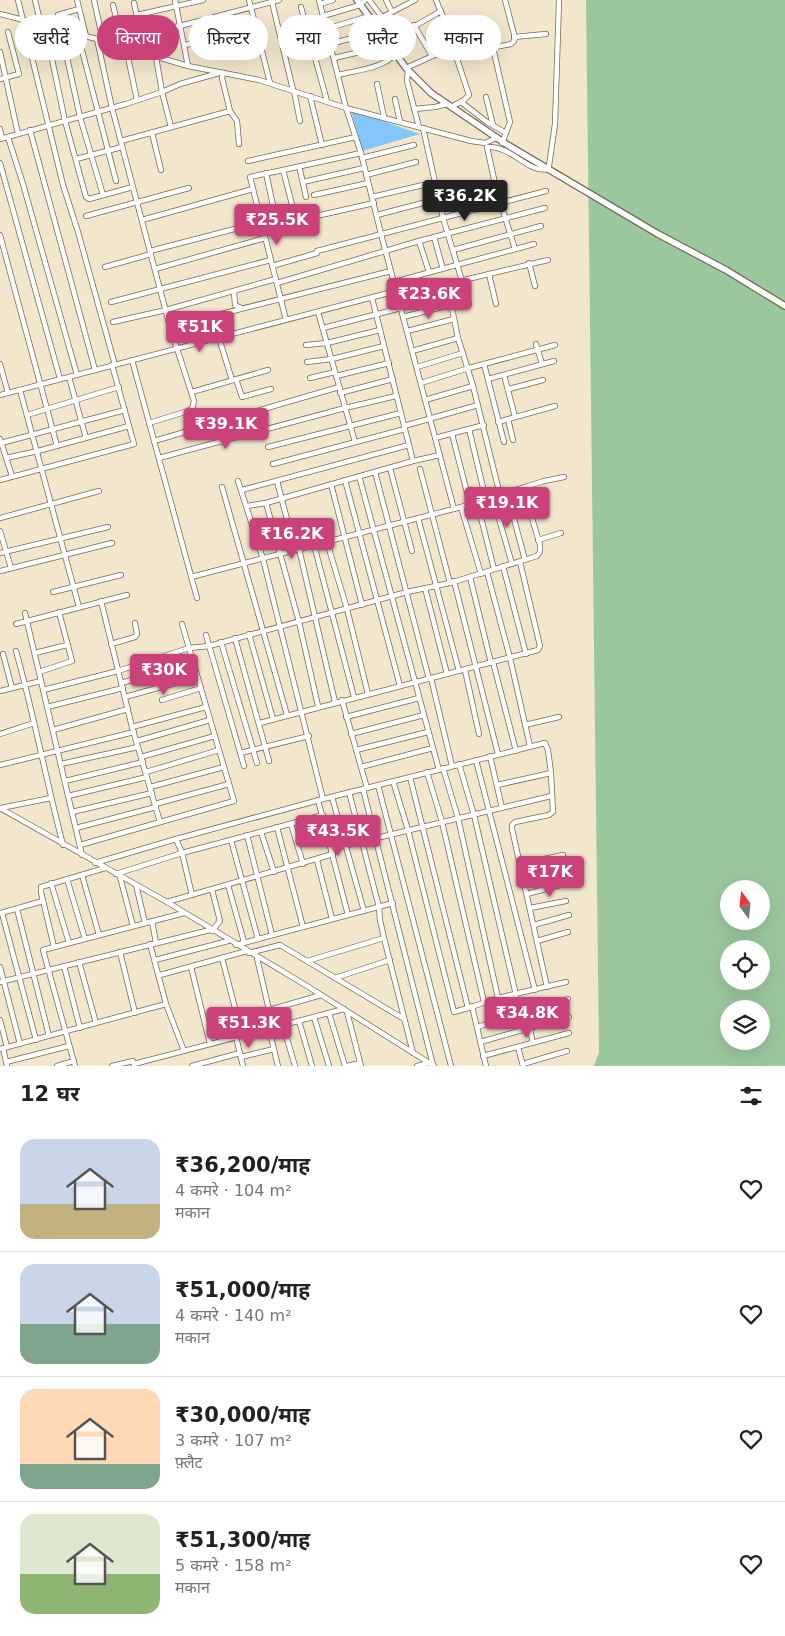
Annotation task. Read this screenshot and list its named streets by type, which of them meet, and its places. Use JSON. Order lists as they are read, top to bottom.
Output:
{
  "north": "top",
  "page": {
    "chip": [
      "खरीदें",
      "किराया",
      "फ़िल्टर",
      "नया",
      "फ़्लैट",
      "मकान"
    ],
    "price": [
      "₹36.2K",
      "₹25.5K",
      "₹23.6K",
      "₹51K",
      "₹39.1K",
      "₹19.1K",
      "₹16.2K",
      "₹30K",
      "₹43.5K",
      "₹17K",
      "₹34.8K",
      "₹51.3K"
    ],
    "heading": "12 घर",
    "list": [
      {
        "name": "₹36,200/माह",
        "note": "4 कमरे · 104 m² · मकान"
      },
      {
        "name": "₹51,000/माह",
        "note": "4 कमरे · 140 m² · मकान"
      },
      {
        "name": "₹30,000/माह",
        "note": "3 कमरे · 107 m² · फ़्लैट"
      },
      {
        "name": "₹51,300/माह",
        "note": "5 कमरे · 158 m² · मकान"
      }
    ]
  }
}
